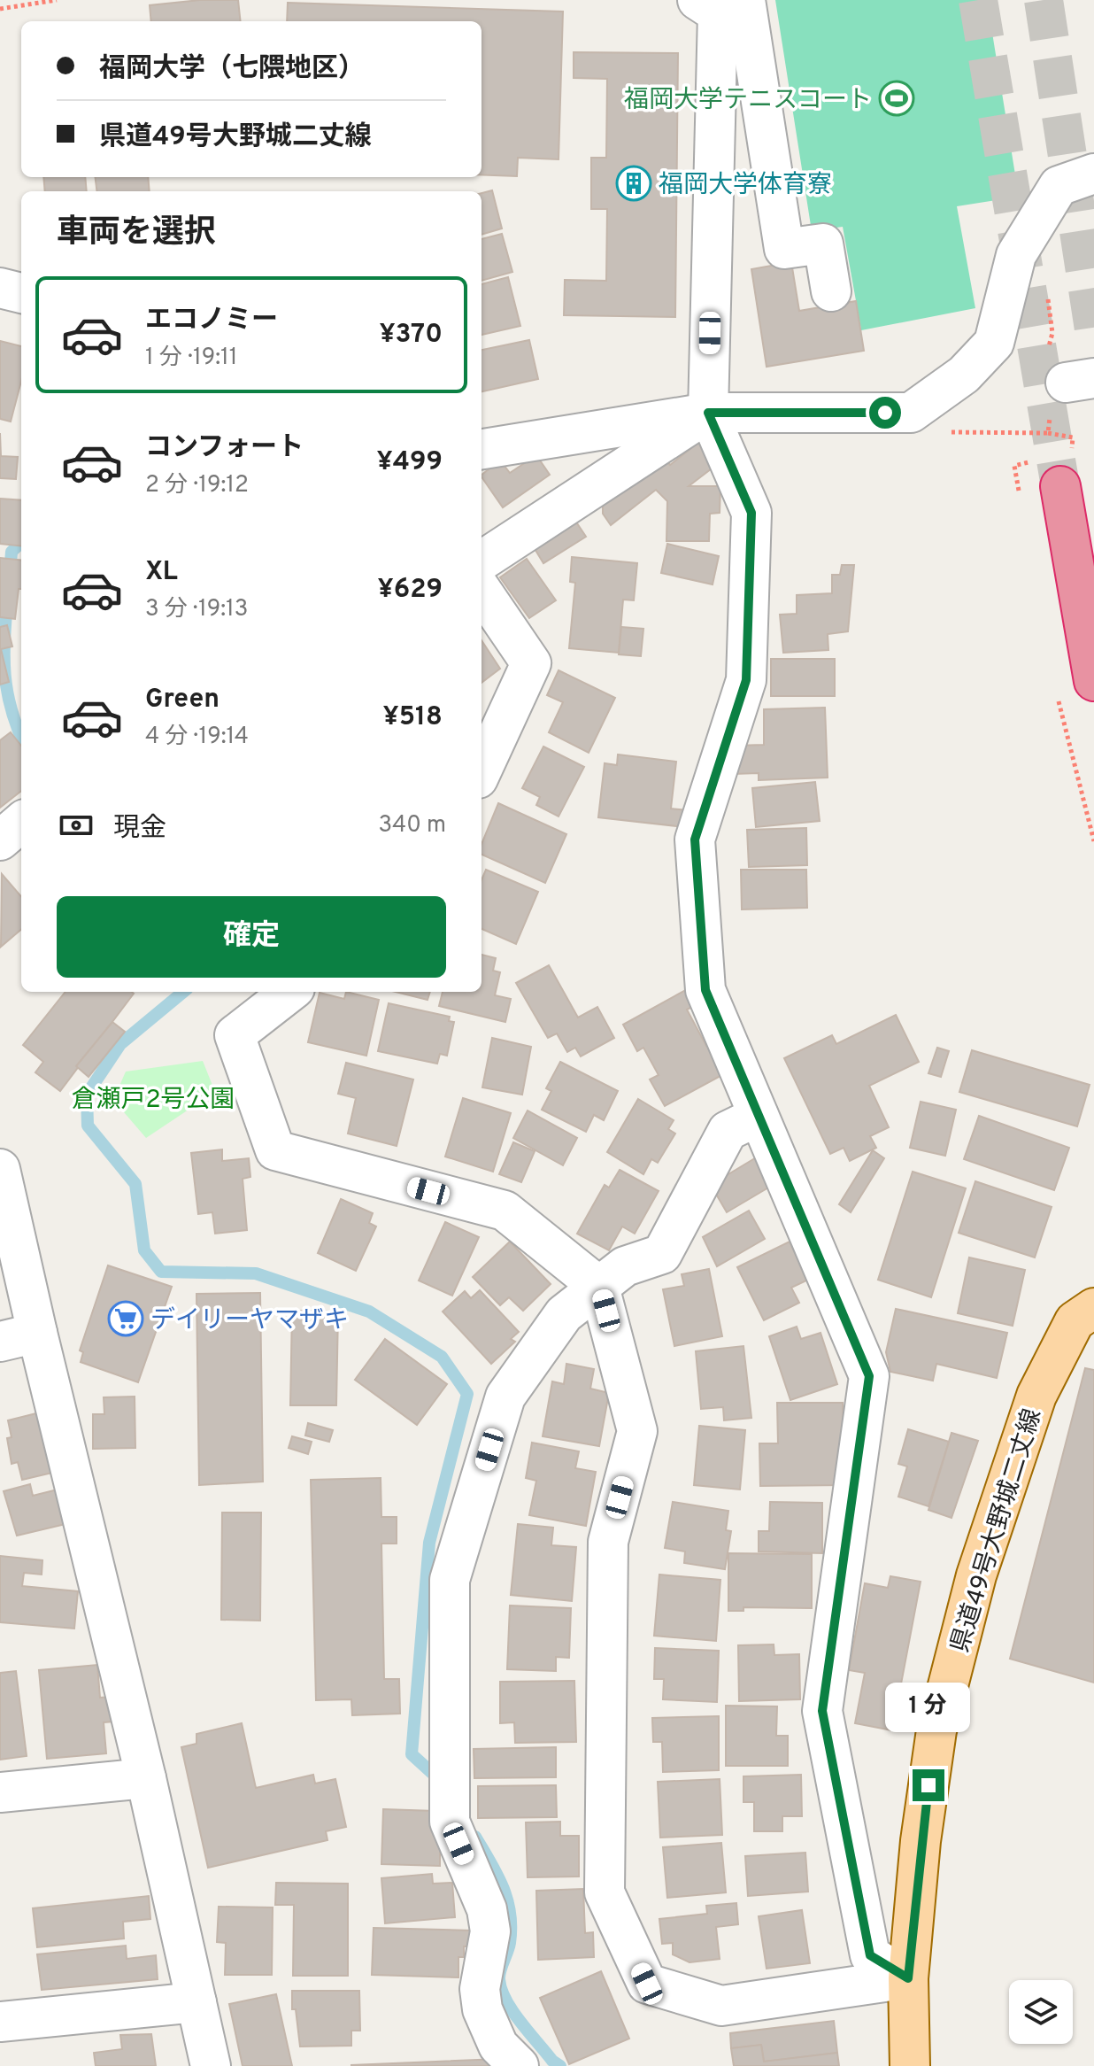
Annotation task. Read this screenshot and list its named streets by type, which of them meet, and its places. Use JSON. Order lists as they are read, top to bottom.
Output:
{
  "streets": {
    "main road": ["県道49号大野城二丈線"]
  },
  "parks": ["倉瀬戸2号公園"],
  "places": {
    "sports": ["福岡大学テニスコート"],
    "building": ["福岡大学体育寮"],
    "supermarket": ["デイリーヤマザキ"]
  },
  "page": {
    "banner": ["福岡大学（七隈地区）", "県道49号大野城二丈線"],
    "heading": "車両を選択",
    "list": [
      {
        "name": "エコノミー",
        "note": "1 分 · 19:11",
        "value": "¥370"
      },
      {
        "name": "コンフォート",
        "note": "2 分 · 19:12",
        "value": "¥499"
      },
      {
        "name": "XL",
        "note": "3 分 · 19:13",
        "value": "¥629"
      },
      {
        "name": "Green",
        "note": "4 分 · 19:14",
        "value": "¥518"
      }
    ],
    "pay": ["現金", "340 m"],
    "buttons": "確定",
    "bubble": "1 分"
  }
}
